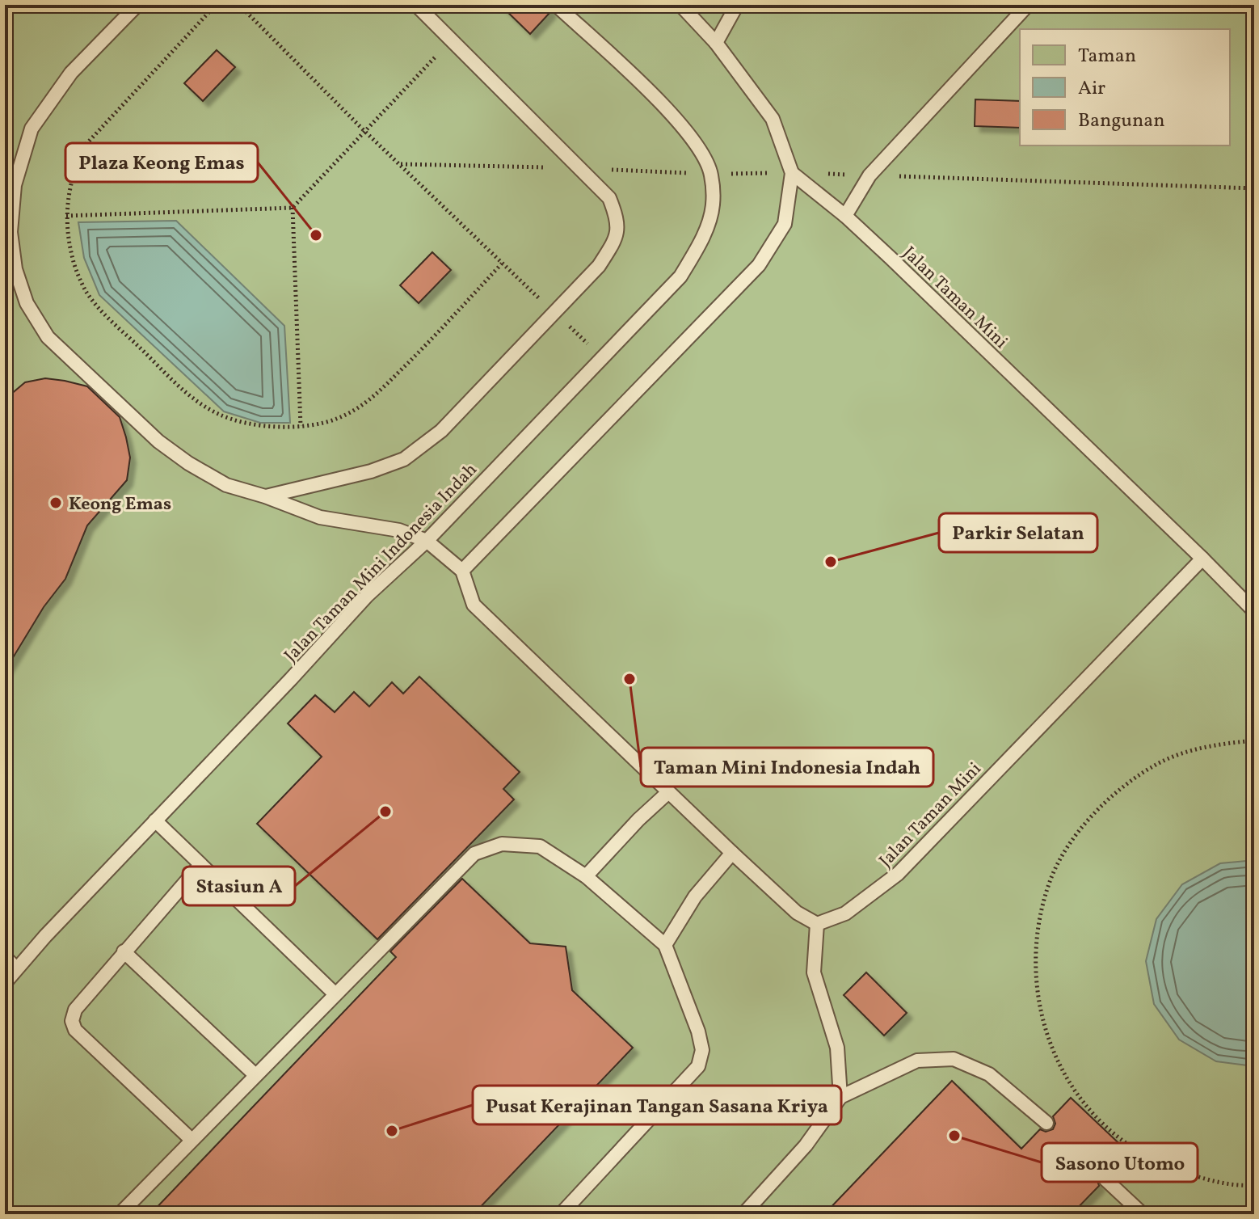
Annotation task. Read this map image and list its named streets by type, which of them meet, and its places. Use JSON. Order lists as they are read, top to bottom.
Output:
{
  "streets": {
    "lane": ["Jalan Taman Mini", "Jalan Taman Mini Indonesia Indah"]
  },
  "places": [
    "Plaza Keong Emas",
    "Keong Emas",
    "Parkir Selatan",
    "Taman Mini Indonesia Indah",
    "Stasiun A",
    "Pusat Kerajinan Tangan Sasana Kriya",
    "Sasono Utomo"
  ],
  "legend": ["Taman", "Air", "Bangunan"]
}
